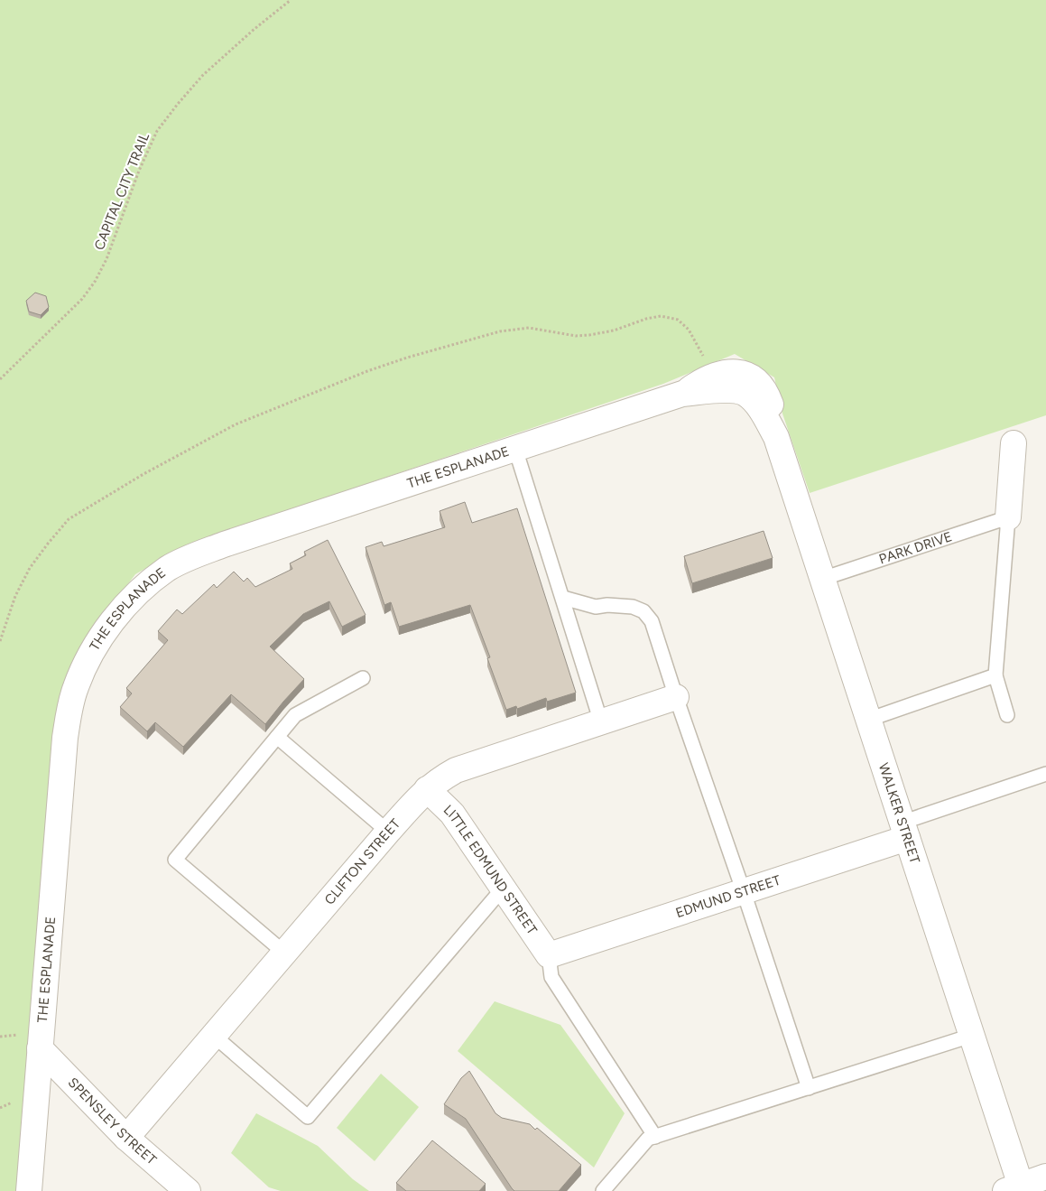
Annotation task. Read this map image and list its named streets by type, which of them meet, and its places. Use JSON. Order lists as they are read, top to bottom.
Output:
{
  "streets": {
    "street": [
      "THE ESPLANADE",
      "WALKER STREET",
      "CLIFTON STREET",
      "LITTLE EDMUND STREET",
      "EDMUND STREET",
      "SPENSLEY STREET"
    ],
    "lane": ["PARK DRIVE"],
    "path": ["CAPITAL CITY TRAIL"]
  },
  "crossings": [
    ["THE ESPLANADE", "WALKER STREET"],
    ["THE ESPLANADE", "SPENSLEY STREET"],
    ["PARK DRIVE", "WALKER STREET"],
    ["WALKER STREET", "EDMUND STREET"],
    ["CLIFTON STREET", "LITTLE EDMUND STREET"],
    ["CLIFTON STREET", "SPENSLEY STREET"],
    ["LITTLE EDMUND STREET", "EDMUND STREET"]
  ]
}
